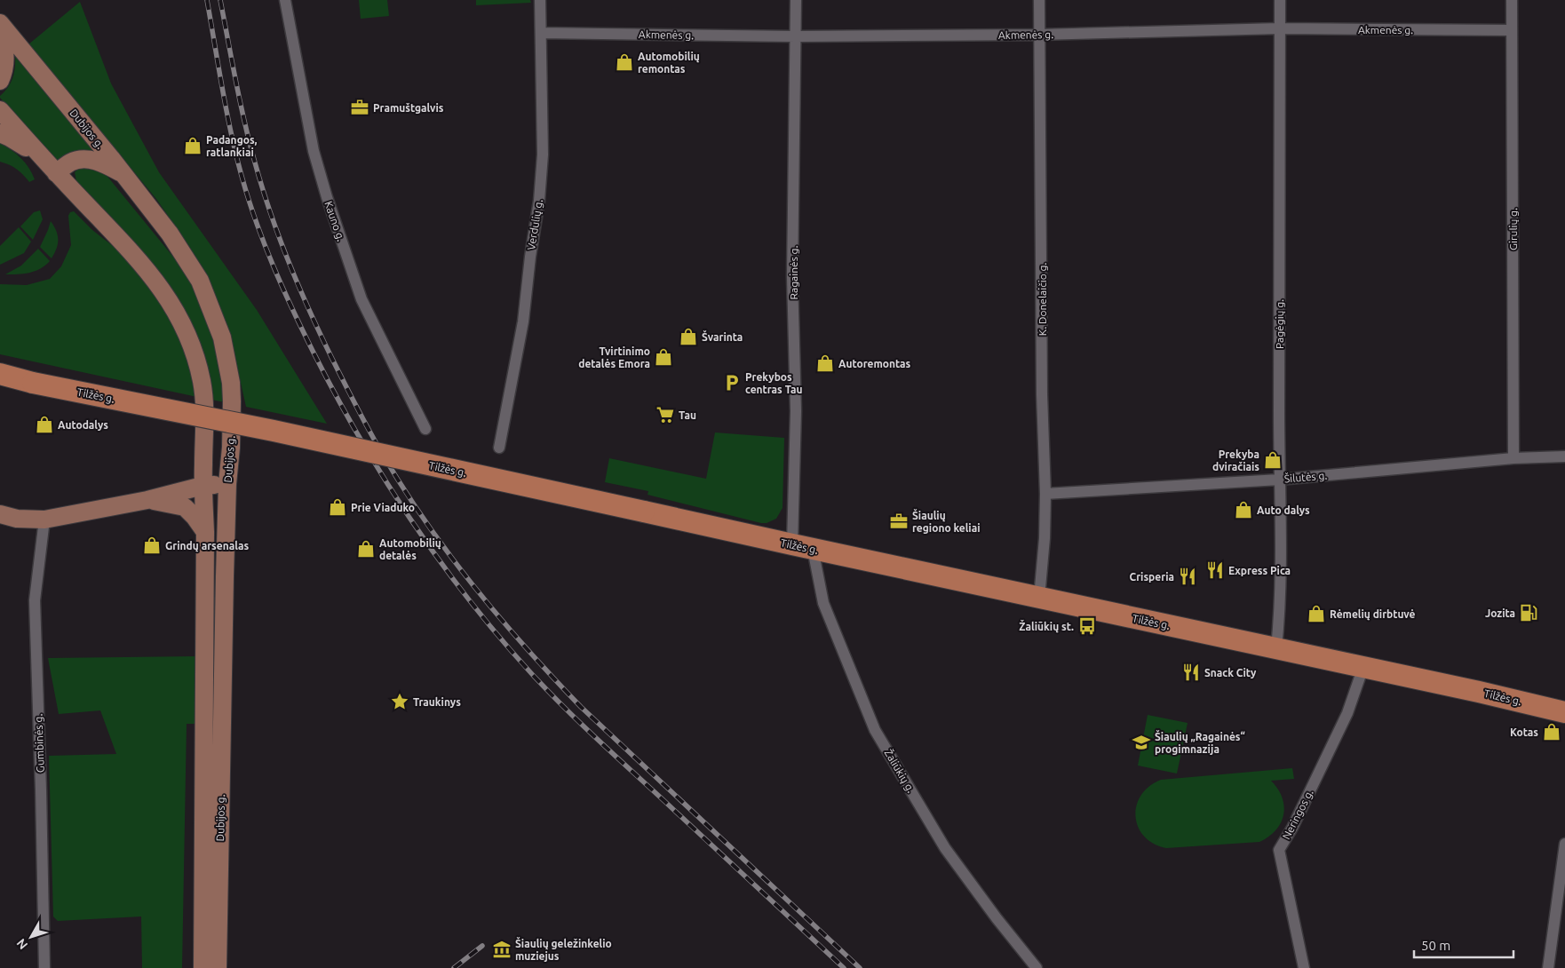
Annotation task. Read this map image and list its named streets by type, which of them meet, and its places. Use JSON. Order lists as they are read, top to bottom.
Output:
{
  "streets": {
    "highway": ["Tilžės g."],
    "main road": ["Dubijos g."],
    "street": [
      "Akmenės g.",
      "Kauno g.",
      "Verdulių g.",
      "Girulių g.",
      "Ragainės g.",
      "K. Donelaičio g.",
      "Pagėgių g.",
      "Šilutės g.",
      "Gumbinės g.",
      "Žaliūkių g.",
      "Neringos g."
    ]
  },
  "crossings": [
    ["Akmenės g.", "Verdulių g."],
    ["Akmenės g.", "Girulių g."],
    ["Akmenės g.", "Ragainės g."],
    ["Akmenės g.", "K. Donelaičio g."],
    ["Akmenės g.", "Pagėgių g."],
    ["Girulių g.", "Šilutės g."],
    ["Ragainės g.", "Tilžės g."],
    ["K. Donelaičio g.", "Tilžės g."],
    ["K. Donelaičio g.", "Šilutės g."],
    ["Pagėgių g.", "Tilžės g."],
    ["Pagėgių g.", "Šilutės g."],
    ["Tilžės g.", "Žaliūkių g."],
    ["Tilžės g.", "Neringos g."]
  ],
  "places": {
    "shop": [
      "Automobilių remontas",
      "Padangos, ratlankiai",
      "Švarinta",
      "Tvirtinimo detalės Emora",
      "Autoremontas",
      "Autodalys",
      "Prekyba dviračiais",
      "Prie Viaduko",
      "Auto dalys",
      "Grindų arsenalas",
      "Automobilių detalės",
      "Rėmelių dirbtuvė",
      "Kotas"
    ],
    "office": ["Pramuštgalvis", "Šiaulių regiono keliai"],
    "parking": ["Prekybos centras Tau"],
    "supermarket": ["Tau"],
    "restaurant": ["Express Pica", "Crisperia", "Snack City"],
    "fuel station": ["Jozita"],
    "bus stop": ["Žaliūkių st."],
    "place": ["Traukinys"],
    "school or university": ["Šiaulių „Ragainės“ progimnazija"],
    "museum": ["Šiaulių geležinkelio muziejus"]
  },
  "scale_bar": "50 m",
  "north": "bottom left"
}
